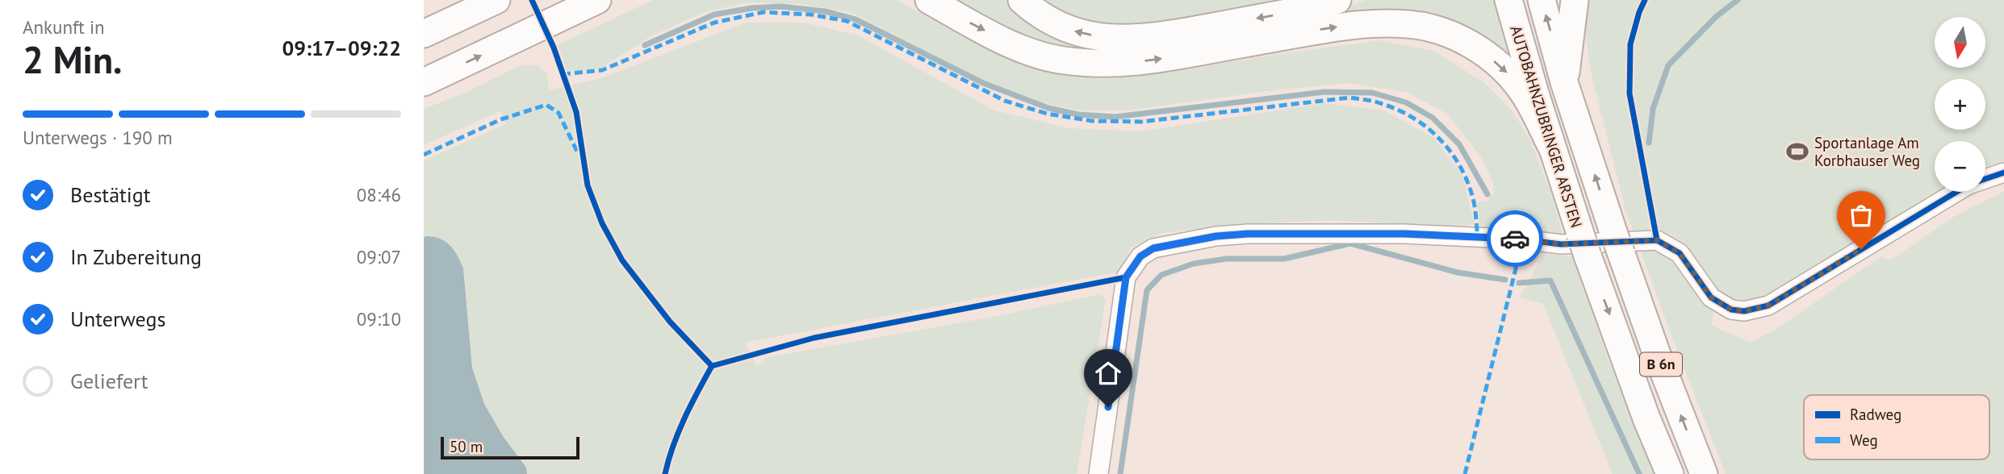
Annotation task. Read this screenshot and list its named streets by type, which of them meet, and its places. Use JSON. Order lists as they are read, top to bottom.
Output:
{
  "streets": {
    "highway": ["AUTOBAHNZUBRINGER ARSTEN", "B 6n"]
  },
  "places": {
    "sports": ["Sportanlage Am Korbhauser Weg"]
  },
  "legend": ["Radweg", "Weg"],
  "scale_bar": "50 m",
  "north": "bottom",
  "page": {
    "heading": ["2 Min.", "Ankunft in", "09:17–09:22"],
    "map_buttons": ["+", "−"],
    "bar": "Unterwegs · 190 m",
    "list": [
      ["Bestätigt", "08:46"],
      ["In Zubereitung", "09:07"],
      ["Unterwegs", "09:10"],
      "Geliefert"
    ],
    "scale": "50 m"
  }
}
